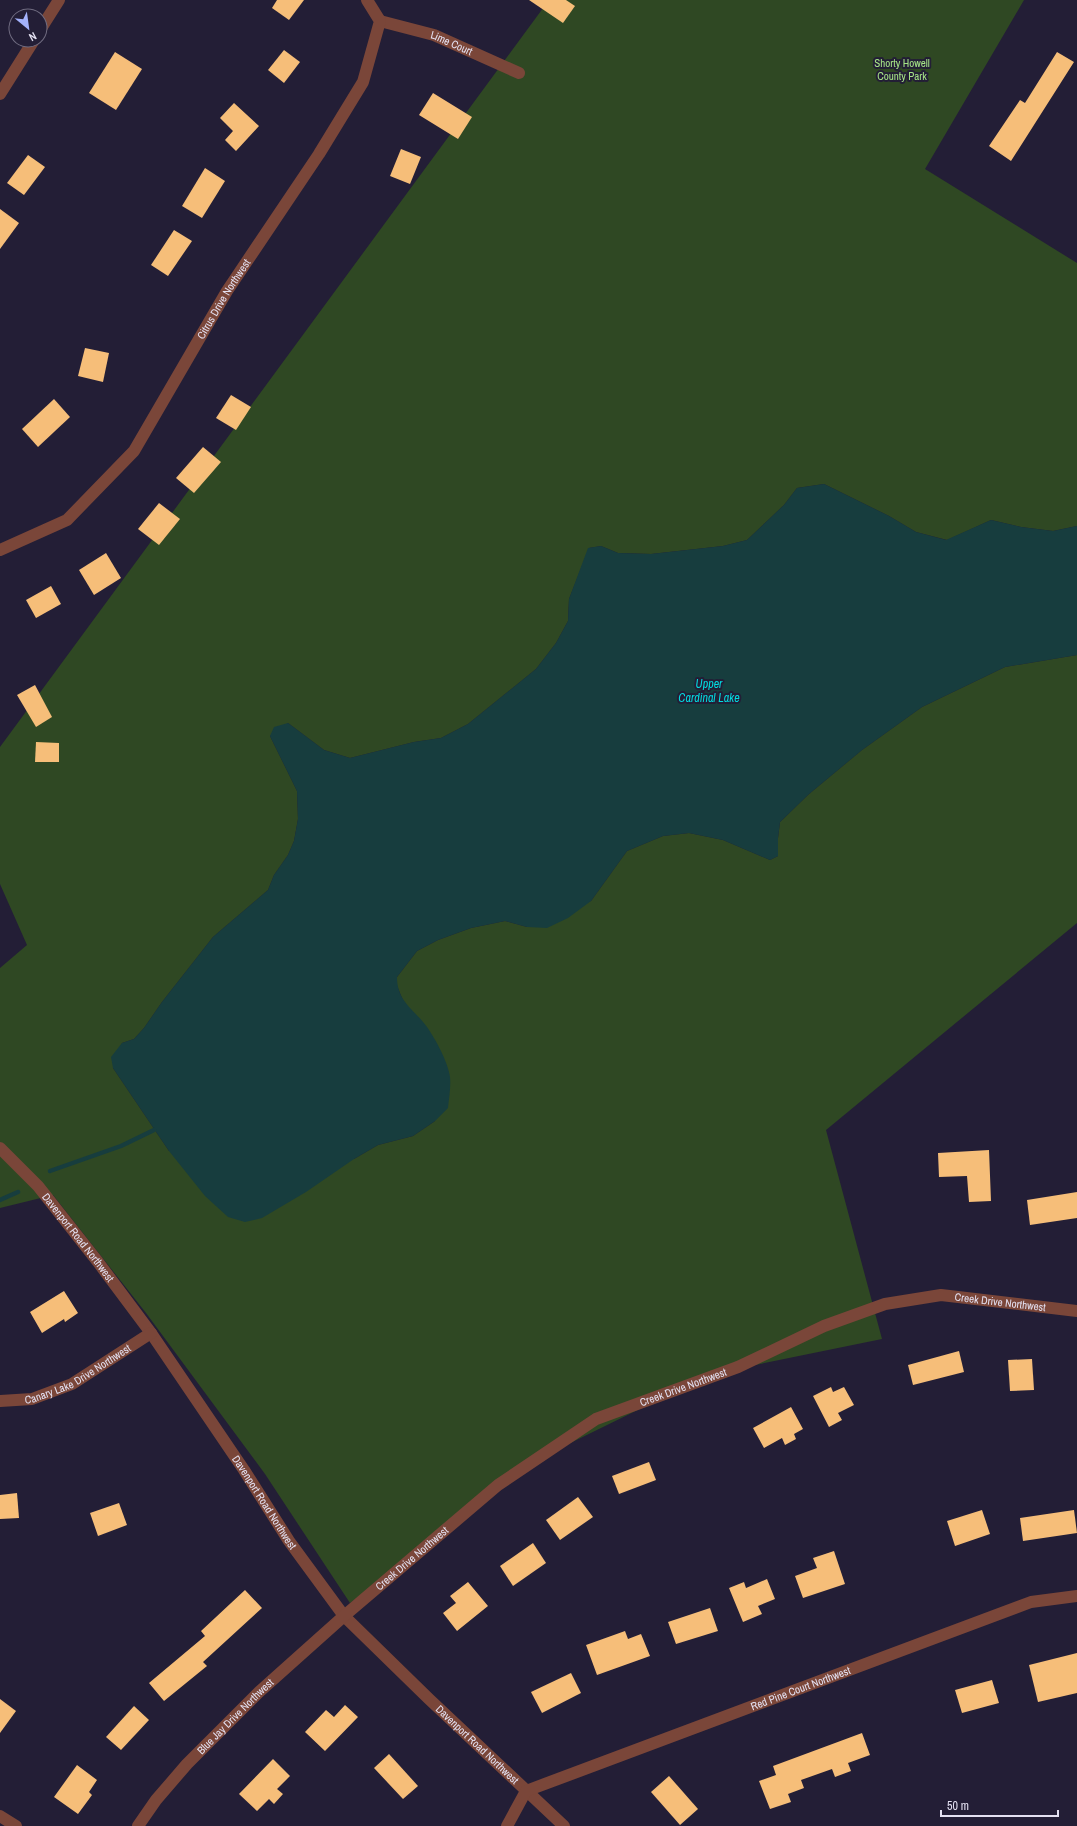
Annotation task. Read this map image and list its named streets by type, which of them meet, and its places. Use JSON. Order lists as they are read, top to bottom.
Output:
{
  "streets": {
    "street": [
      "Lime Court",
      "Citrus Drive Northwest",
      "Davenport Road Northwest",
      "Creek Drive Northwest",
      "Canary Lake Drive Northwest",
      "Red Pine Court Northwest",
      "Blue Jay Drive Northwest"
    ]
  },
  "crossings": [
    ["Lime Court", "Citrus Drive Northwest"],
    ["Davenport Road Northwest", "Creek Drive Northwest"],
    ["Davenport Road Northwest", "Canary Lake Drive Northwest"],
    ["Davenport Road Northwest", "Red Pine Court Northwest"],
    ["Davenport Road Northwest", "Blue Jay Drive Northwest"],
    ["Creek Drive Northwest", "Blue Jay Drive Northwest"]
  ],
  "water": ["Upper Cardinal Lake"],
  "parks": ["Shorty Howell County Park"],
  "scale_bar": "50 m",
  "north": "bottom right"
}
